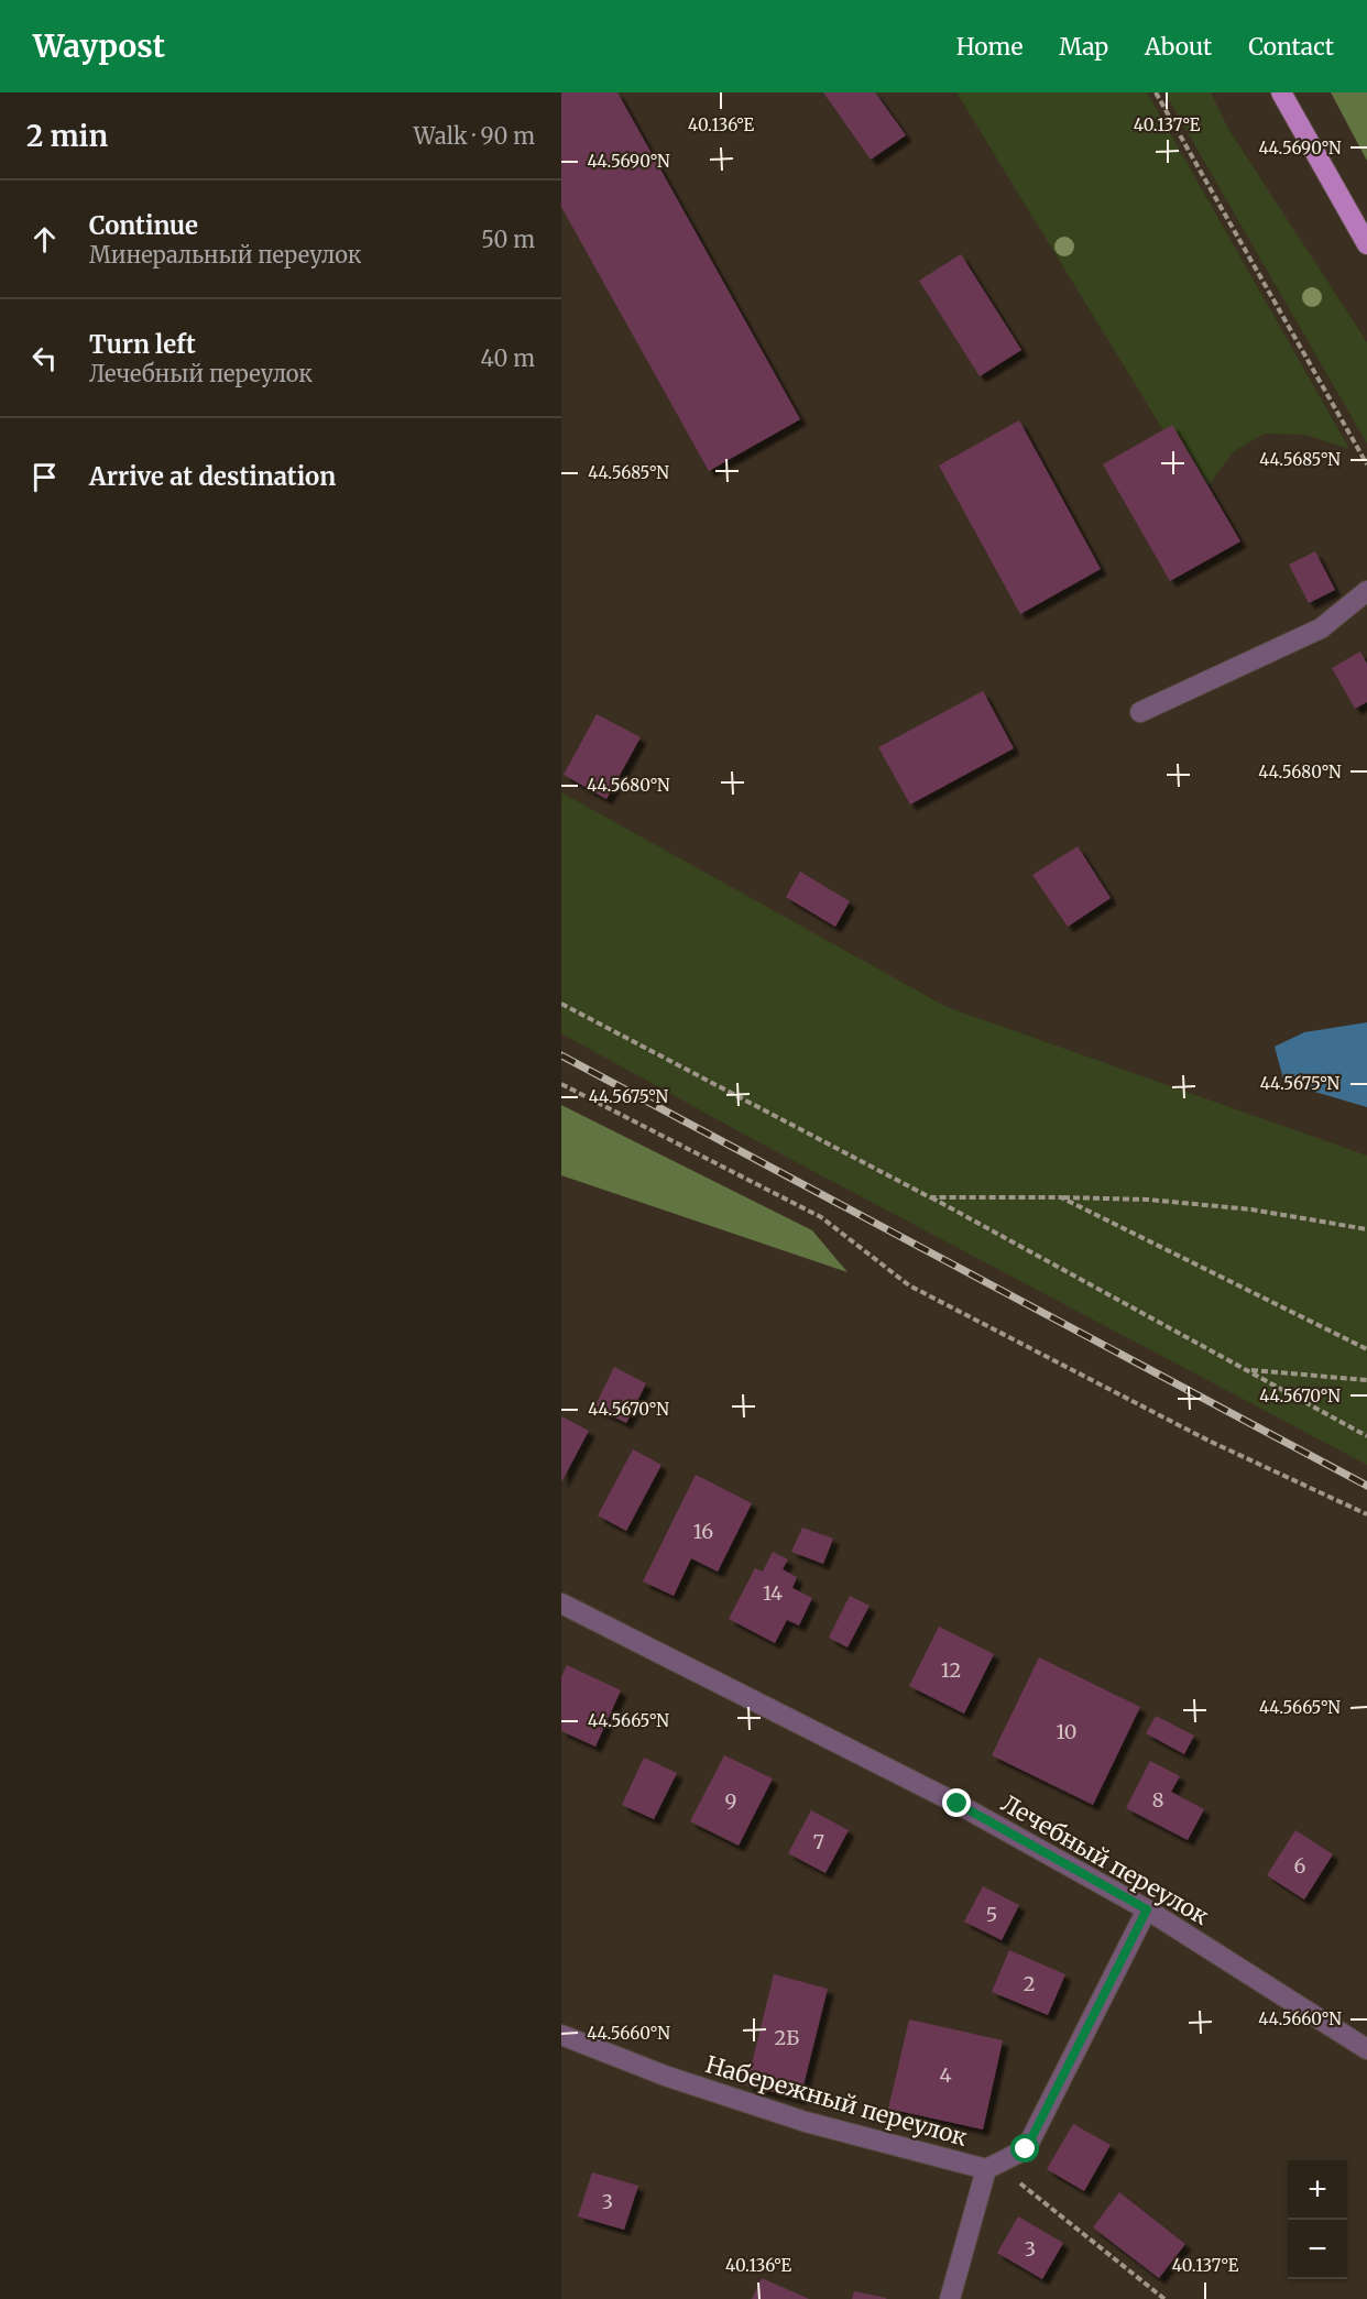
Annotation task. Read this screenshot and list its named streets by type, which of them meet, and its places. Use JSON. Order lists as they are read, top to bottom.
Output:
{
  "streets": {
    "street": ["Лечебный переулок", "Набережный переулок"]
  },
  "house_numbers": [
    "16",
    "14",
    "12",
    "10",
    "8",
    "9",
    "7",
    "6",
    "5",
    "2",
    "2Б",
    "4",
    "3",
    "3"
  ],
  "page": {
    "header": "Waypost",
    "nav": [
      "Home",
      "Map",
      "About",
      "Contact"
    ],
    "heading": ["2 min", "Walk · 90 m"],
    "list": [
      ["Continue", "Минеральный переулок", "50 m"],
      ["Turn left", "Лечебный переулок", "40 m"],
      "Arrive at destination"
    ],
    "map_buttons": ["+", "−"]
  },
  "coordinates": [
    "40.136°E",
    "40.137°E",
    "44.5690°N",
    "44.5685°N",
    "44.5680°N",
    "44.5675°N",
    "44.5670°N",
    "44.5665°N",
    "44.5660°N"
  ]
}
